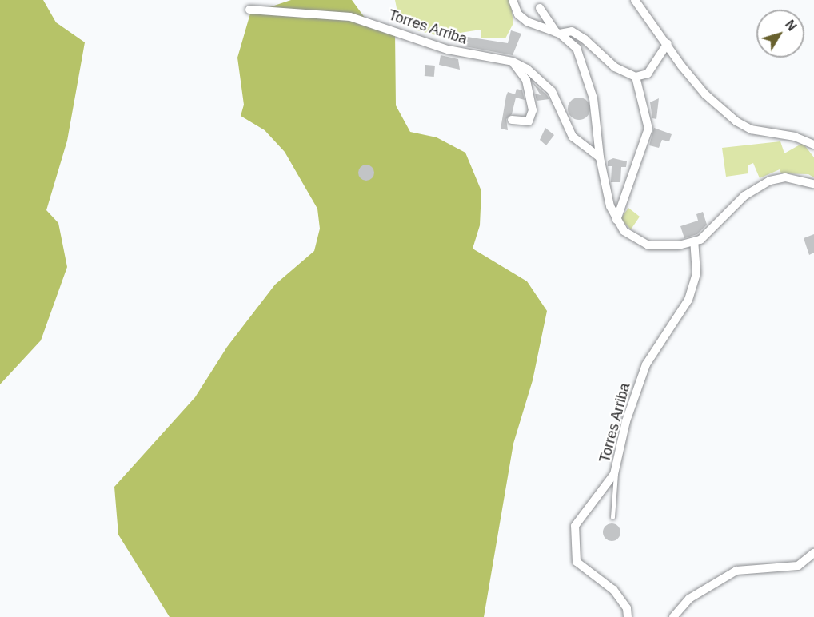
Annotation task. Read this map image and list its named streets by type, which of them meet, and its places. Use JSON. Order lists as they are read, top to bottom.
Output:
{
  "streets": {
    "street": ["Torres Arriba"]
  },
  "north": "top right"
}
